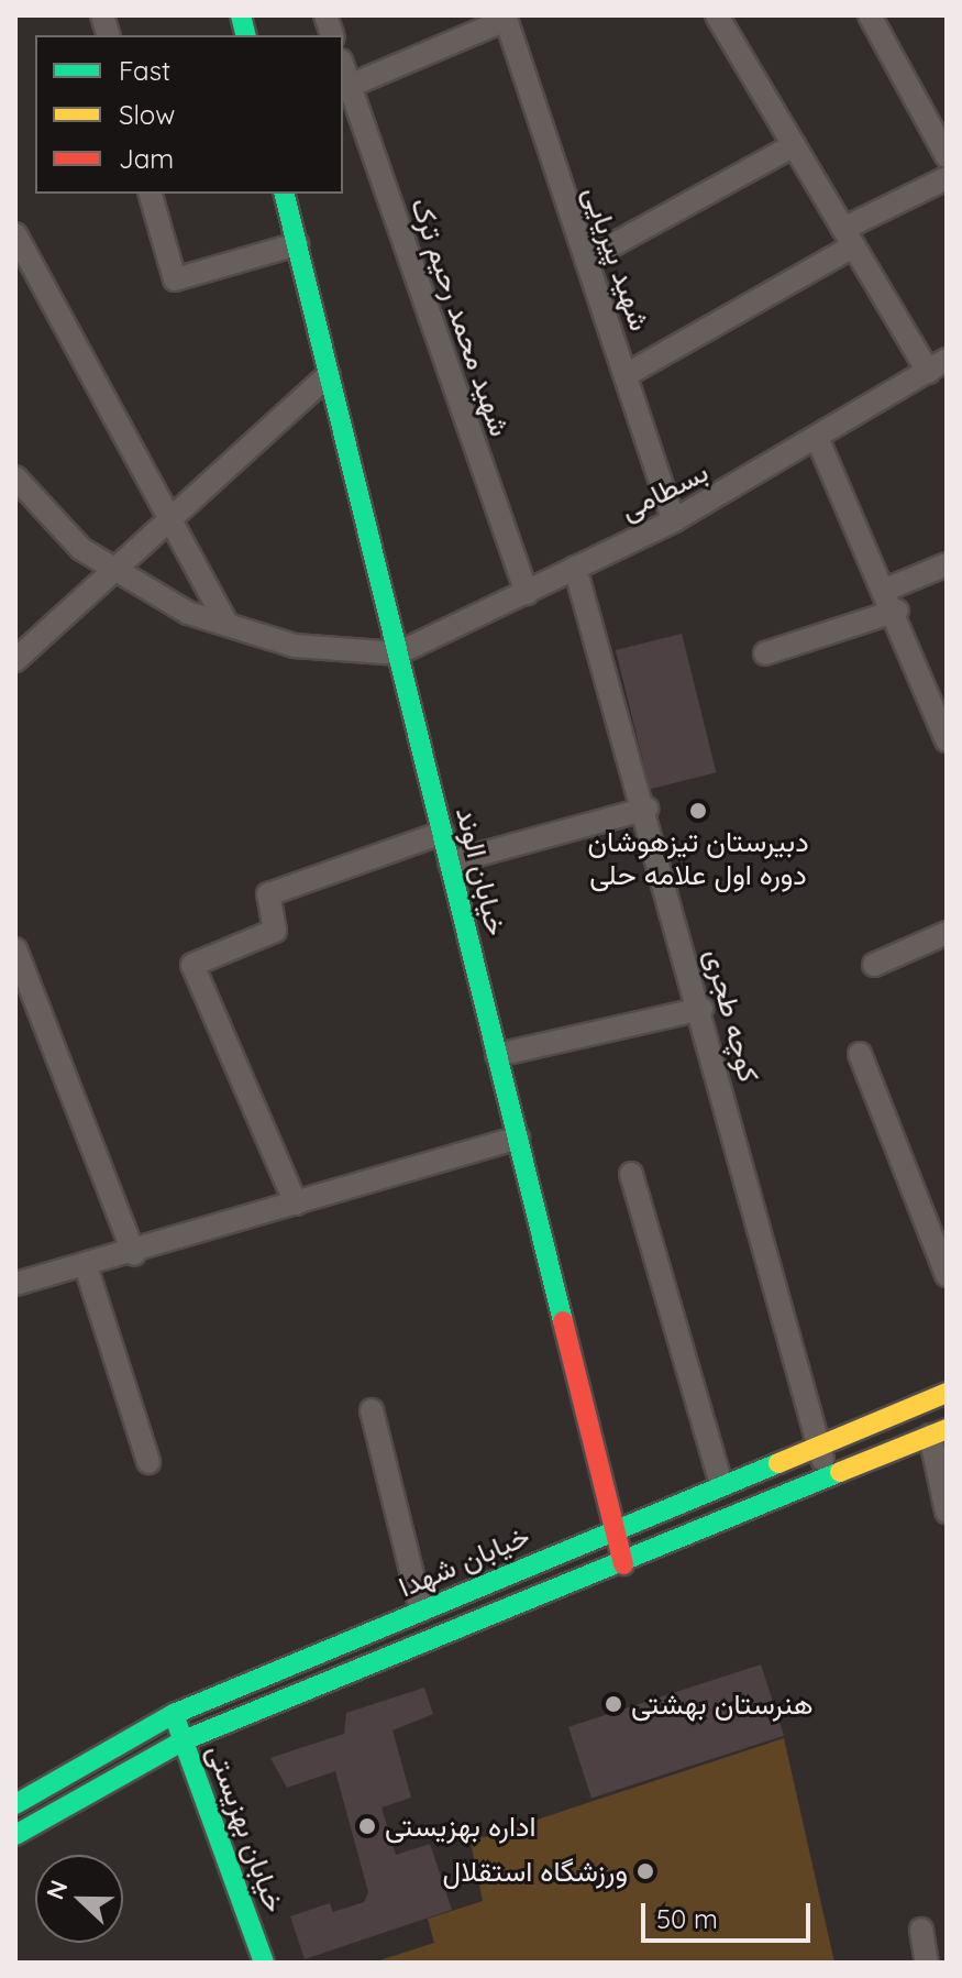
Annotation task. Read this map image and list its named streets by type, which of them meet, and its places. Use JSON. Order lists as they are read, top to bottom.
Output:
{
  "streets": {
    "main road": ["خیابان الوند", "خیابان شهدا", "خیابان بهزیستی"],
    "street": [
      "شهید پیریایی",
      "شهید محمد رحیم ترک",
      "بسطامی",
      "کوچه طجری"
    ]
  },
  "crossings": [
    ["شهید پیریایی", "بسطامی"],
    ["شهید محمد رحیم ترک", "بسطامی"],
    ["بسطامی", "خیابان الوند"],
    ["بسطامی", "کوچه طجری"],
    ["خیابان الوند", "خیابان شهدا"],
    ["کوچه طجری", "خیابان شهدا"],
    ["خیابان شهدا", "خیابان بهزیستی"]
  ],
  "places": [
    "دبیرستان تیزهوشان دوره اول علامه حلی",
    "هنرستان بهشتی",
    "اداره بهزیستی",
    "ورزشگاه استقلال"
  ],
  "legend": ["Fast", "Slow", "Jam"],
  "scale_bar": "50 m",
  "north": "left"
}
